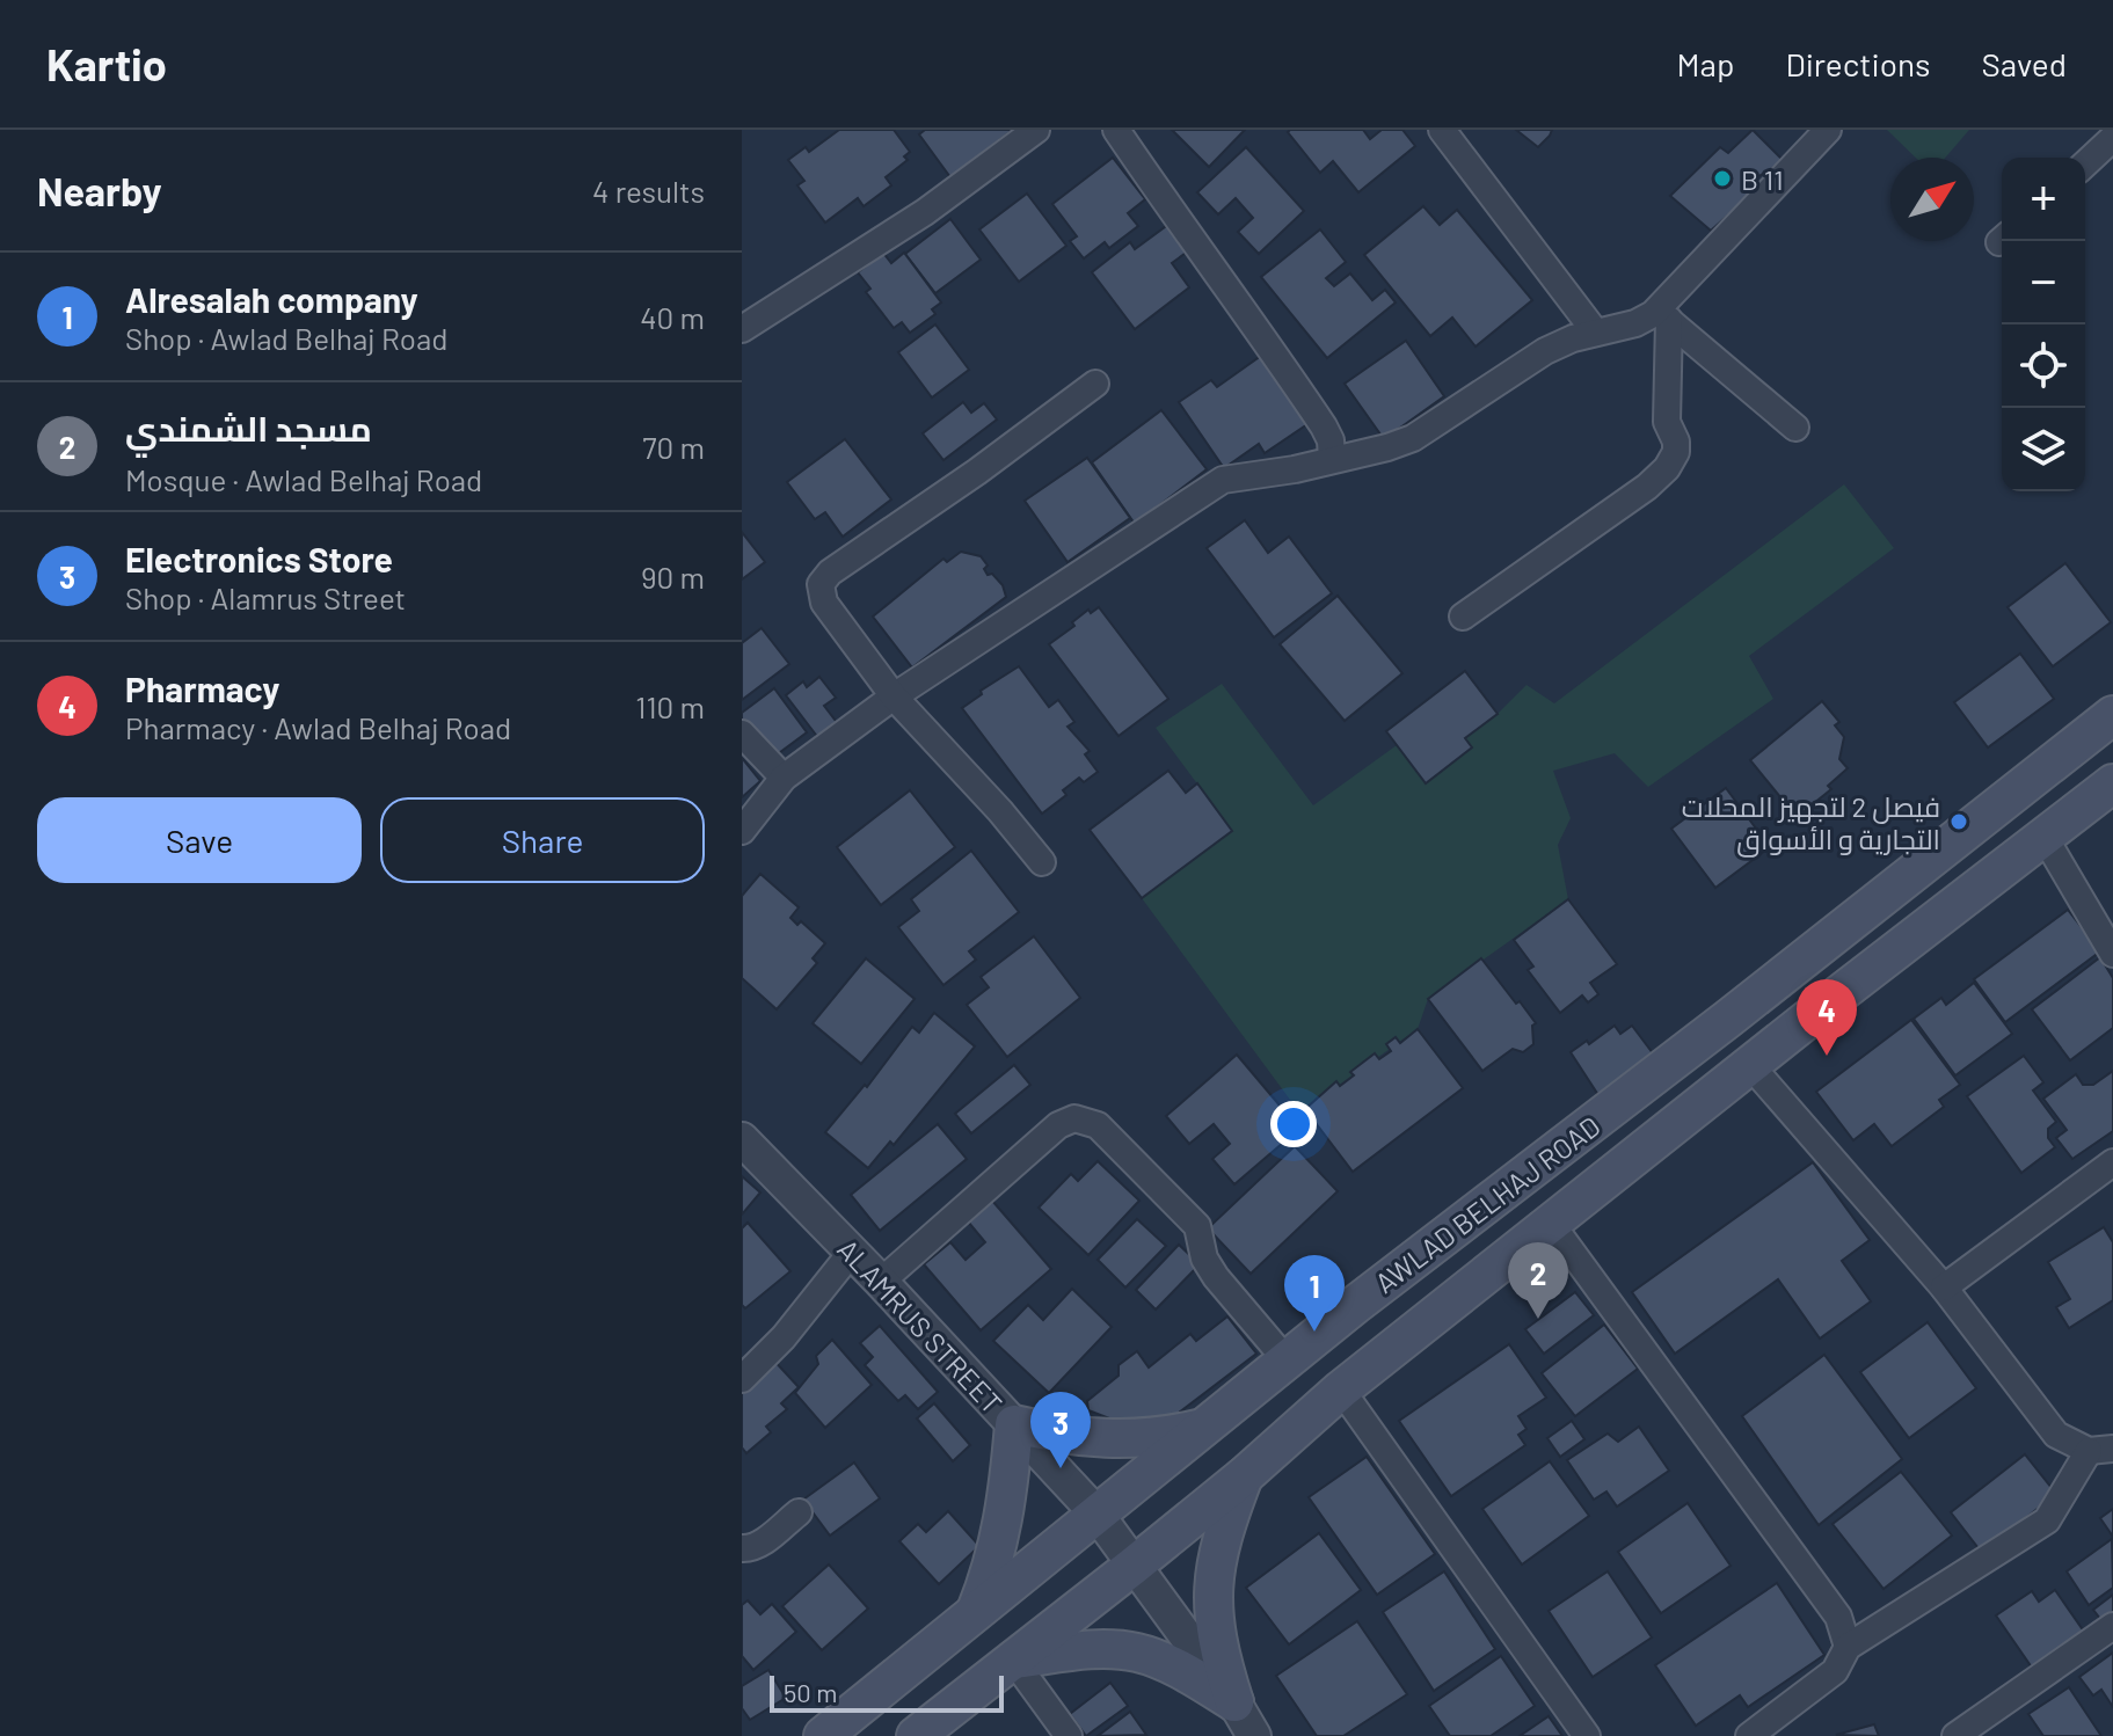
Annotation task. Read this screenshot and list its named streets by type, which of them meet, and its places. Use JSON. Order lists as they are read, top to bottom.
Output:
{
  "streets": {
    "main road": ["AWLAD BELHAJ ROAD"],
    "street": ["ALAMRUS STREET"]
  },
  "crossings": [
    ["AWLAD BELHAJ ROAD", "ALAMRUS STREET"]
  ],
  "places": ["B 11", "فيصل 2 لتجهيز المحلات التجارية و الأسواق"],
  "scale_bar": "50 m",
  "north": "top right",
  "page": {
    "header": "Kartio",
    "nav": ["Map", "Directions", "Saved"],
    "heading": ["Nearby", "4 results"],
    "map_buttons": ["+", "−"],
    "list": [
      {
        "mark": "1",
        "name": "Alresalah company",
        "note": "Shop · Awlad Belhaj Road",
        "value": "40 m"
      },
      {
        "mark": "2",
        "name": "مسجد الشمندي",
        "note": "Mosque · Awlad Belhaj Road",
        "value": "70 m"
      },
      {
        "mark": "3",
        "name": "Electronics Store",
        "note": "Shop · Alamrus Street",
        "value": "90 m"
      },
      {
        "mark": "4",
        "name": "Pharmacy",
        "note": "Pharmacy · Awlad Belhaj Road",
        "value": "110 m"
      }
    ],
    "buttons": ["Save", "Share"],
    "pins": [
      "4",
      "2",
      "1",
      "3"
    ],
    "scale": "50 m"
  }
}
